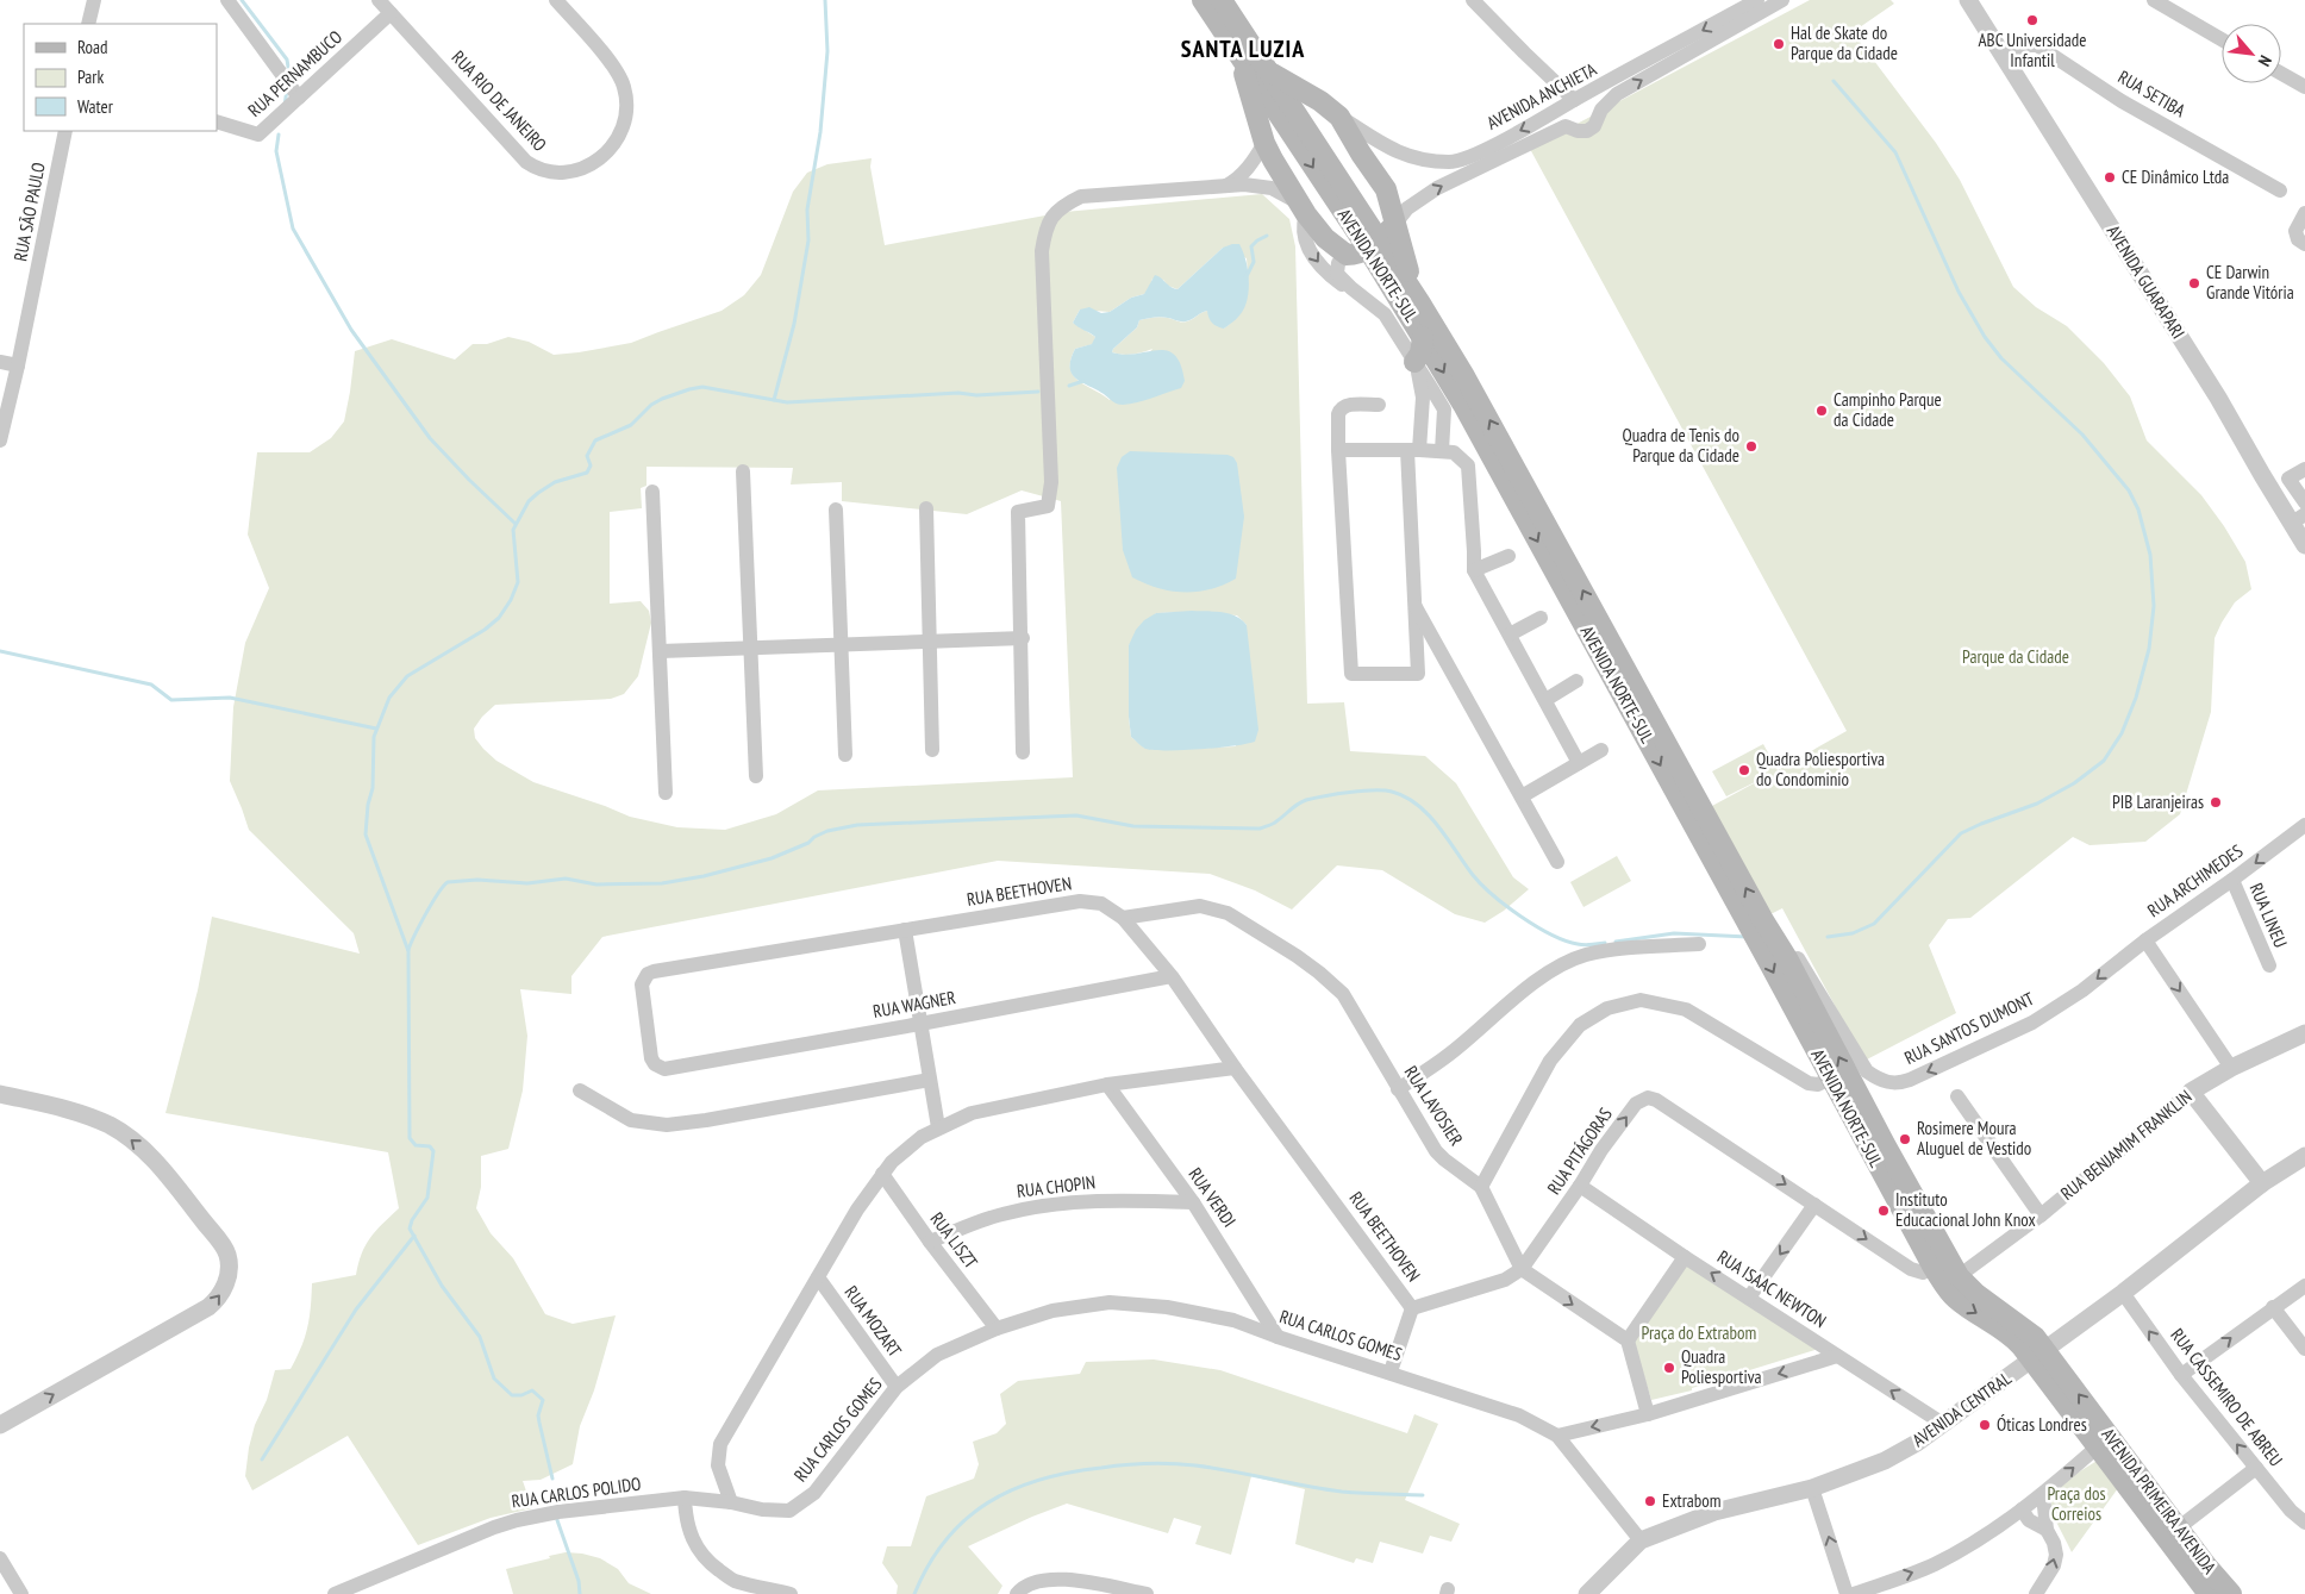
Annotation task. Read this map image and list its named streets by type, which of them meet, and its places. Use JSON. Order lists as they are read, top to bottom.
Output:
{
  "streets": {
    "main road": ["AVENIDA NORTE-SUL", "AVENIDA PRIMEIRA AVENIDA"],
    "street": [
      "RUA PERNAMBUCO",
      "RUA SETIBA",
      "AVENIDA ANCHIETA",
      "RUA RIO DE JANEIRO",
      "RUA SÃO PAULO",
      "AVENIDA GUARAPARI",
      "RUA ARCHIMEDES",
      "RUA BEETHOVEN",
      "RUA LINEU",
      "RUA WAGNER",
      "RUA SANTOS DUMONT",
      "RUA LAVOSIER",
      "RUA BENJAMIM FRANKLIN",
      "RUA PITÁGORAS",
      "RUA CHOPIN",
      "RUA VERDI",
      "RUA LISZT",
      "RUA ISAAC NEWTON",
      "RUA MOZART",
      "RUA CARLOS GOMES",
      "RUA CASSEMIRO DE ABREU",
      "AVENIDA CENTRAL",
      "RUA CARLOS POLIDO"
    ]
  },
  "crossings": [
    ["RUA PERNAMBUCO", "RUA RIO DE JANEIRO"],
    ["RUA SETIBA", "AVENIDA GUARAPARI"],
    ["AVENIDA NORTE-SUL", "RUA SANTOS DUMONT"],
    ["AVENIDA NORTE-SUL", "RUA BENJAMIM FRANKLIN"],
    ["AVENIDA NORTE-SUL", "RUA PITÁGORAS"],
    ["AVENIDA NORTE-SUL", "AVENIDA CENTRAL"],
    ["AVENIDA NORTE-SUL", "AVENIDA PRIMEIRA AVENIDA"],
    ["RUA ARCHIMEDES", "RUA LINEU"],
    ["RUA ARCHIMEDES", "RUA SANTOS DUMONT"],
    ["RUA ARCHIMEDES", "RUA BENJAMIM FRANKLIN"],
    ["RUA BEETHOVEN", "RUA WAGNER"],
    ["RUA BEETHOVEN", "RUA LAVOSIER"],
    ["RUA BEETHOVEN", "RUA PITÁGORAS"],
    ["RUA LAVOSIER", "RUA PITÁGORAS"],
    ["RUA PITÁGORAS", "RUA ISAAC NEWTON"],
    ["RUA CHOPIN", "RUA VERDI"],
    ["RUA CHOPIN", "RUA LISZT"],
    ["RUA VERDI", "RUA CARLOS GOMES"],
    ["RUA LISZT", "RUA CARLOS GOMES"],
    ["RUA ISAAC NEWTON", "AVENIDA CENTRAL"],
    ["RUA MOZART", "RUA CARLOS GOMES"],
    ["RUA CARLOS GOMES", "AVENIDA CENTRAL"],
    ["RUA CARLOS GOMES", "RUA CARLOS POLIDO"],
    ["RUA CASSEMIRO DE ABREU", "AVENIDA CENTRAL"],
    ["AVENIDA CENTRAL", "AVENIDA PRIMEIRA AVENIDA"]
  ],
  "one_way": ["RUA PITÁGORAS", "RUA ISAAC NEWTON", "RUA CASSEMIRO DE ABREU"],
  "districts": ["SANTA LUZIA"],
  "parks": ["Parque da Cidade", "Praça do Extrabom", "Praça dos Correios"],
  "places": [
    "ABC Universidade Infantil",
    "Hal de Skate do Parque da Cidade",
    "CE Dinâmico Ltda",
    "CE Darwin Grande Vitória",
    "Campinho Parque da Cidade",
    "Quadra de Tenis do Parque da Cidade",
    "Quadra Poliesportiva do Condominio",
    "PIB Laranjeiras",
    "Rosimere Moura Aluguel de Vestido",
    "Instituto Educacional John Knox",
    "Quadra Poliesportiva",
    "Óticas Londres",
    "Extrabom"
  ],
  "legend": ["Road", "Park", "Water"],
  "north": "bottom right"
}
